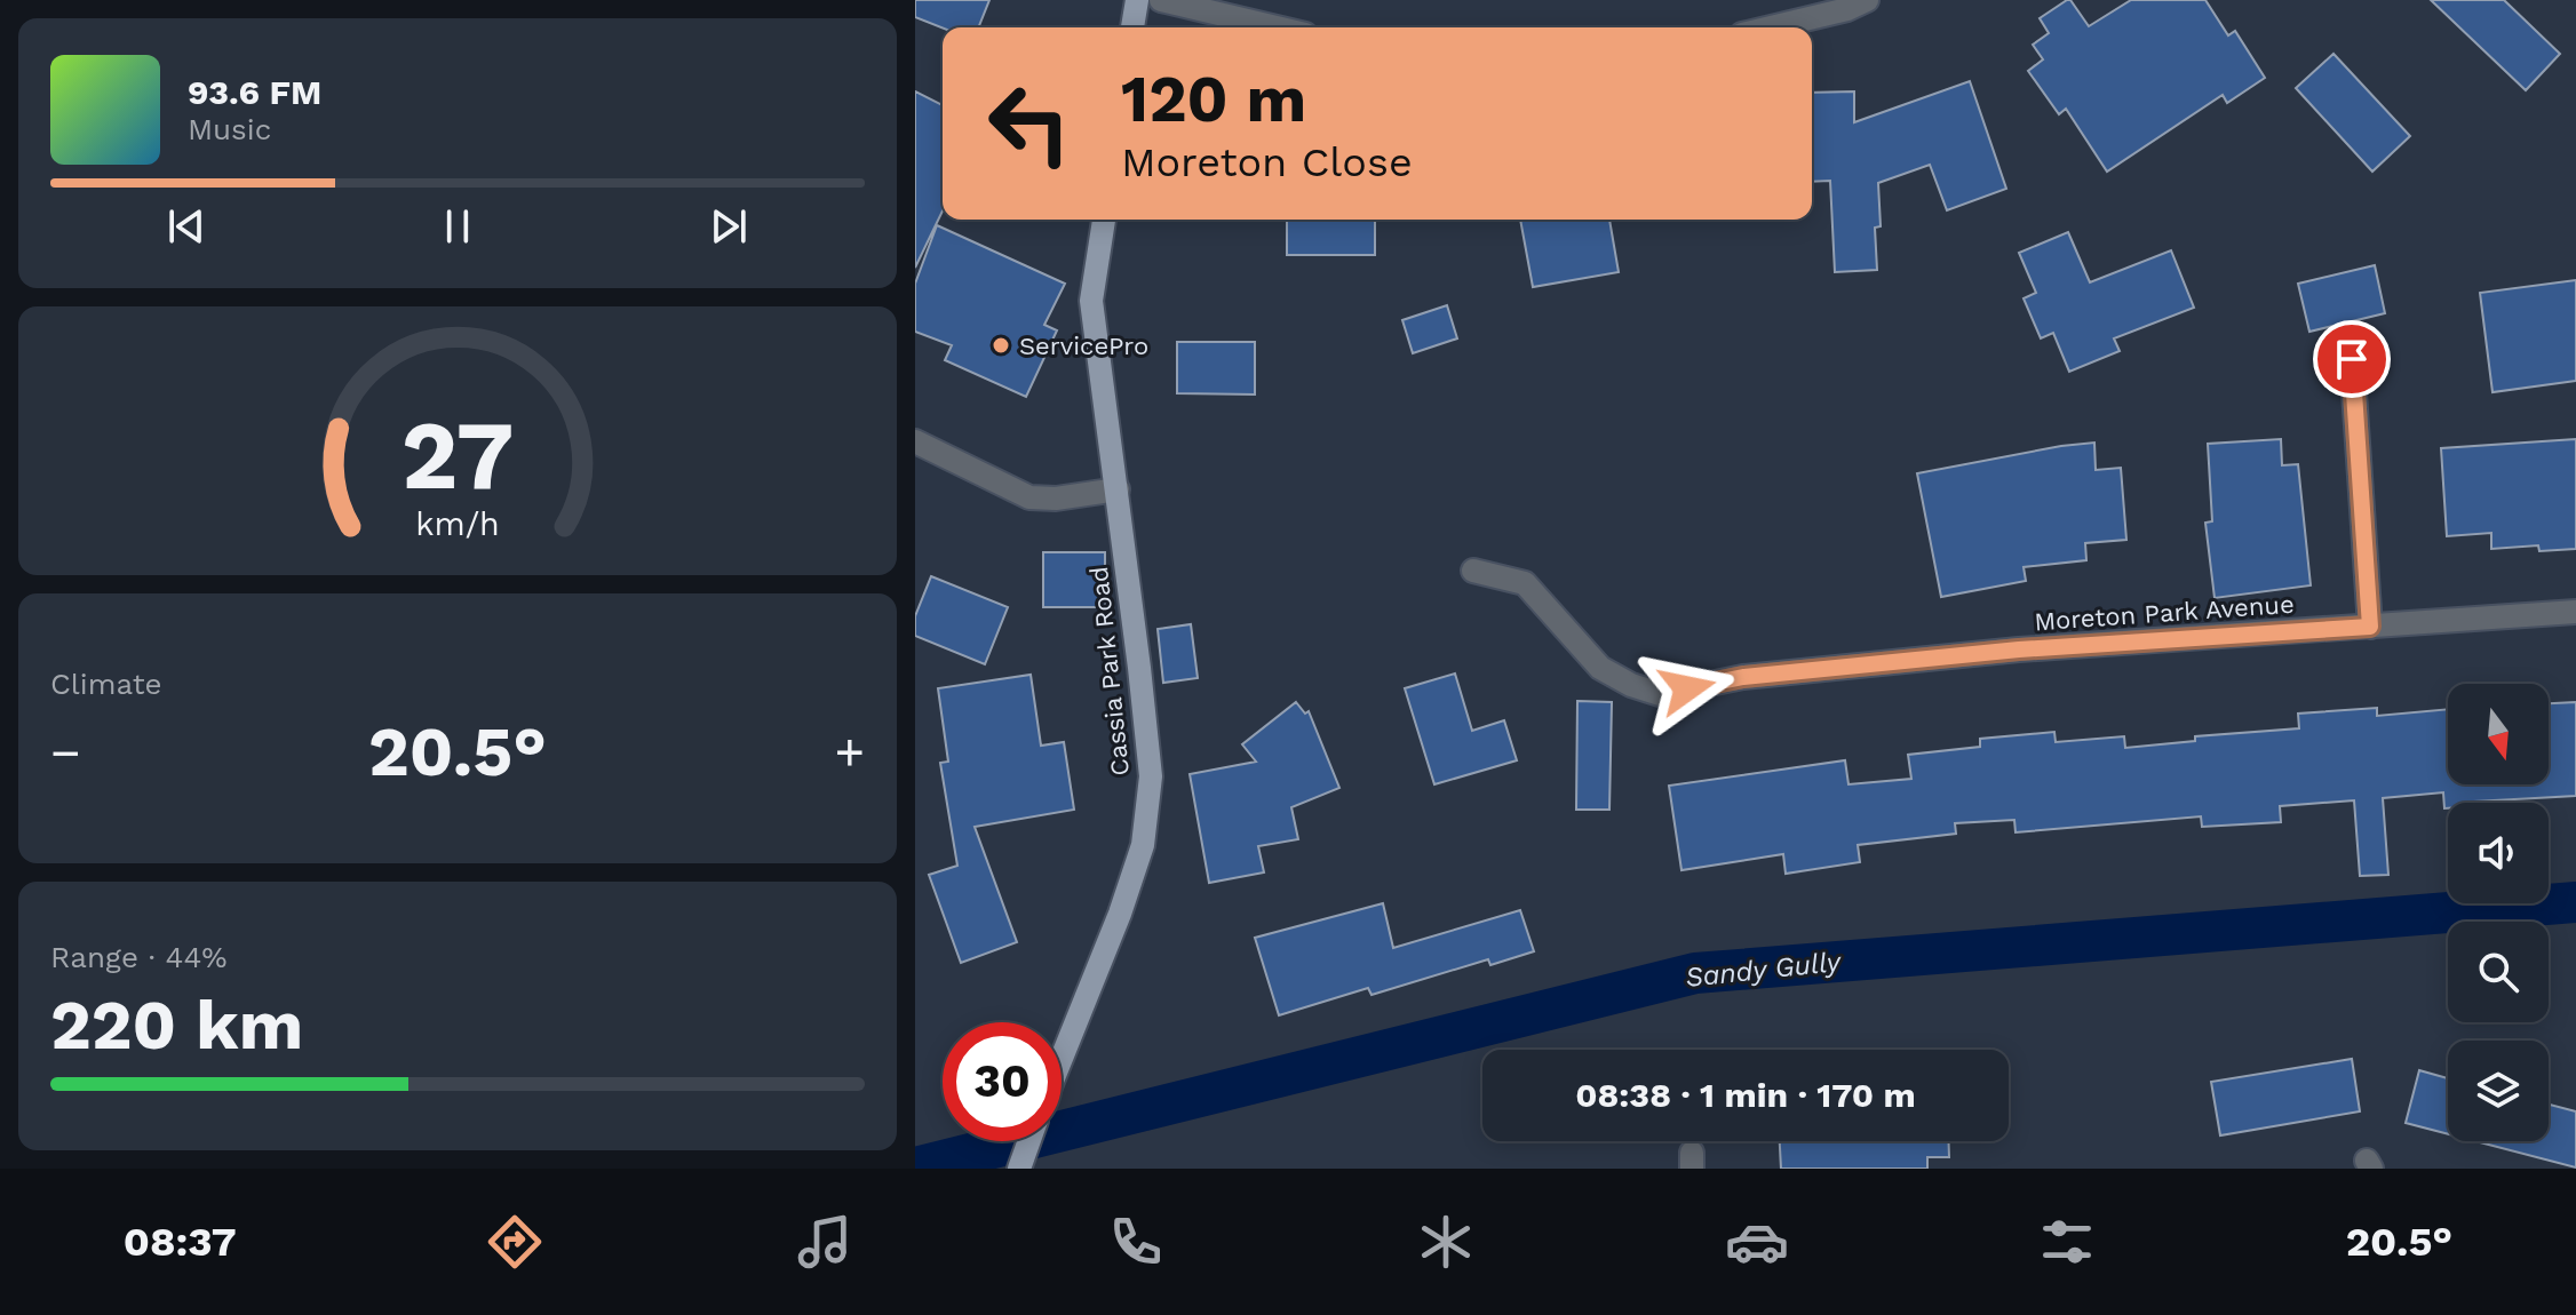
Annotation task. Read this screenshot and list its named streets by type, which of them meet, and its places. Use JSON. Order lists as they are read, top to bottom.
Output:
{
  "streets": {
    "main road": ["Cassia Park Road"],
    "street": ["Moreton Park Avenue"]
  },
  "water": ["Sandy Gully"],
  "places": ["ServicePro"],
  "north": "bottom",
  "page": {
    "turn": ["120 m", "Moreton Close"],
    "song": ["93.6 FM", "Music"],
    "tile": [
      "Climate",
      ["Range · 44%", "220 km"]
    ],
    "heat": ["−", "20.5°", "+"],
    "limit": "30",
    "trip": "08:38 · 1 min · 170 m",
    "tabs": ["08:37", "20.5°"],
    "gauge": ["27", "km/h"]
  }
}
